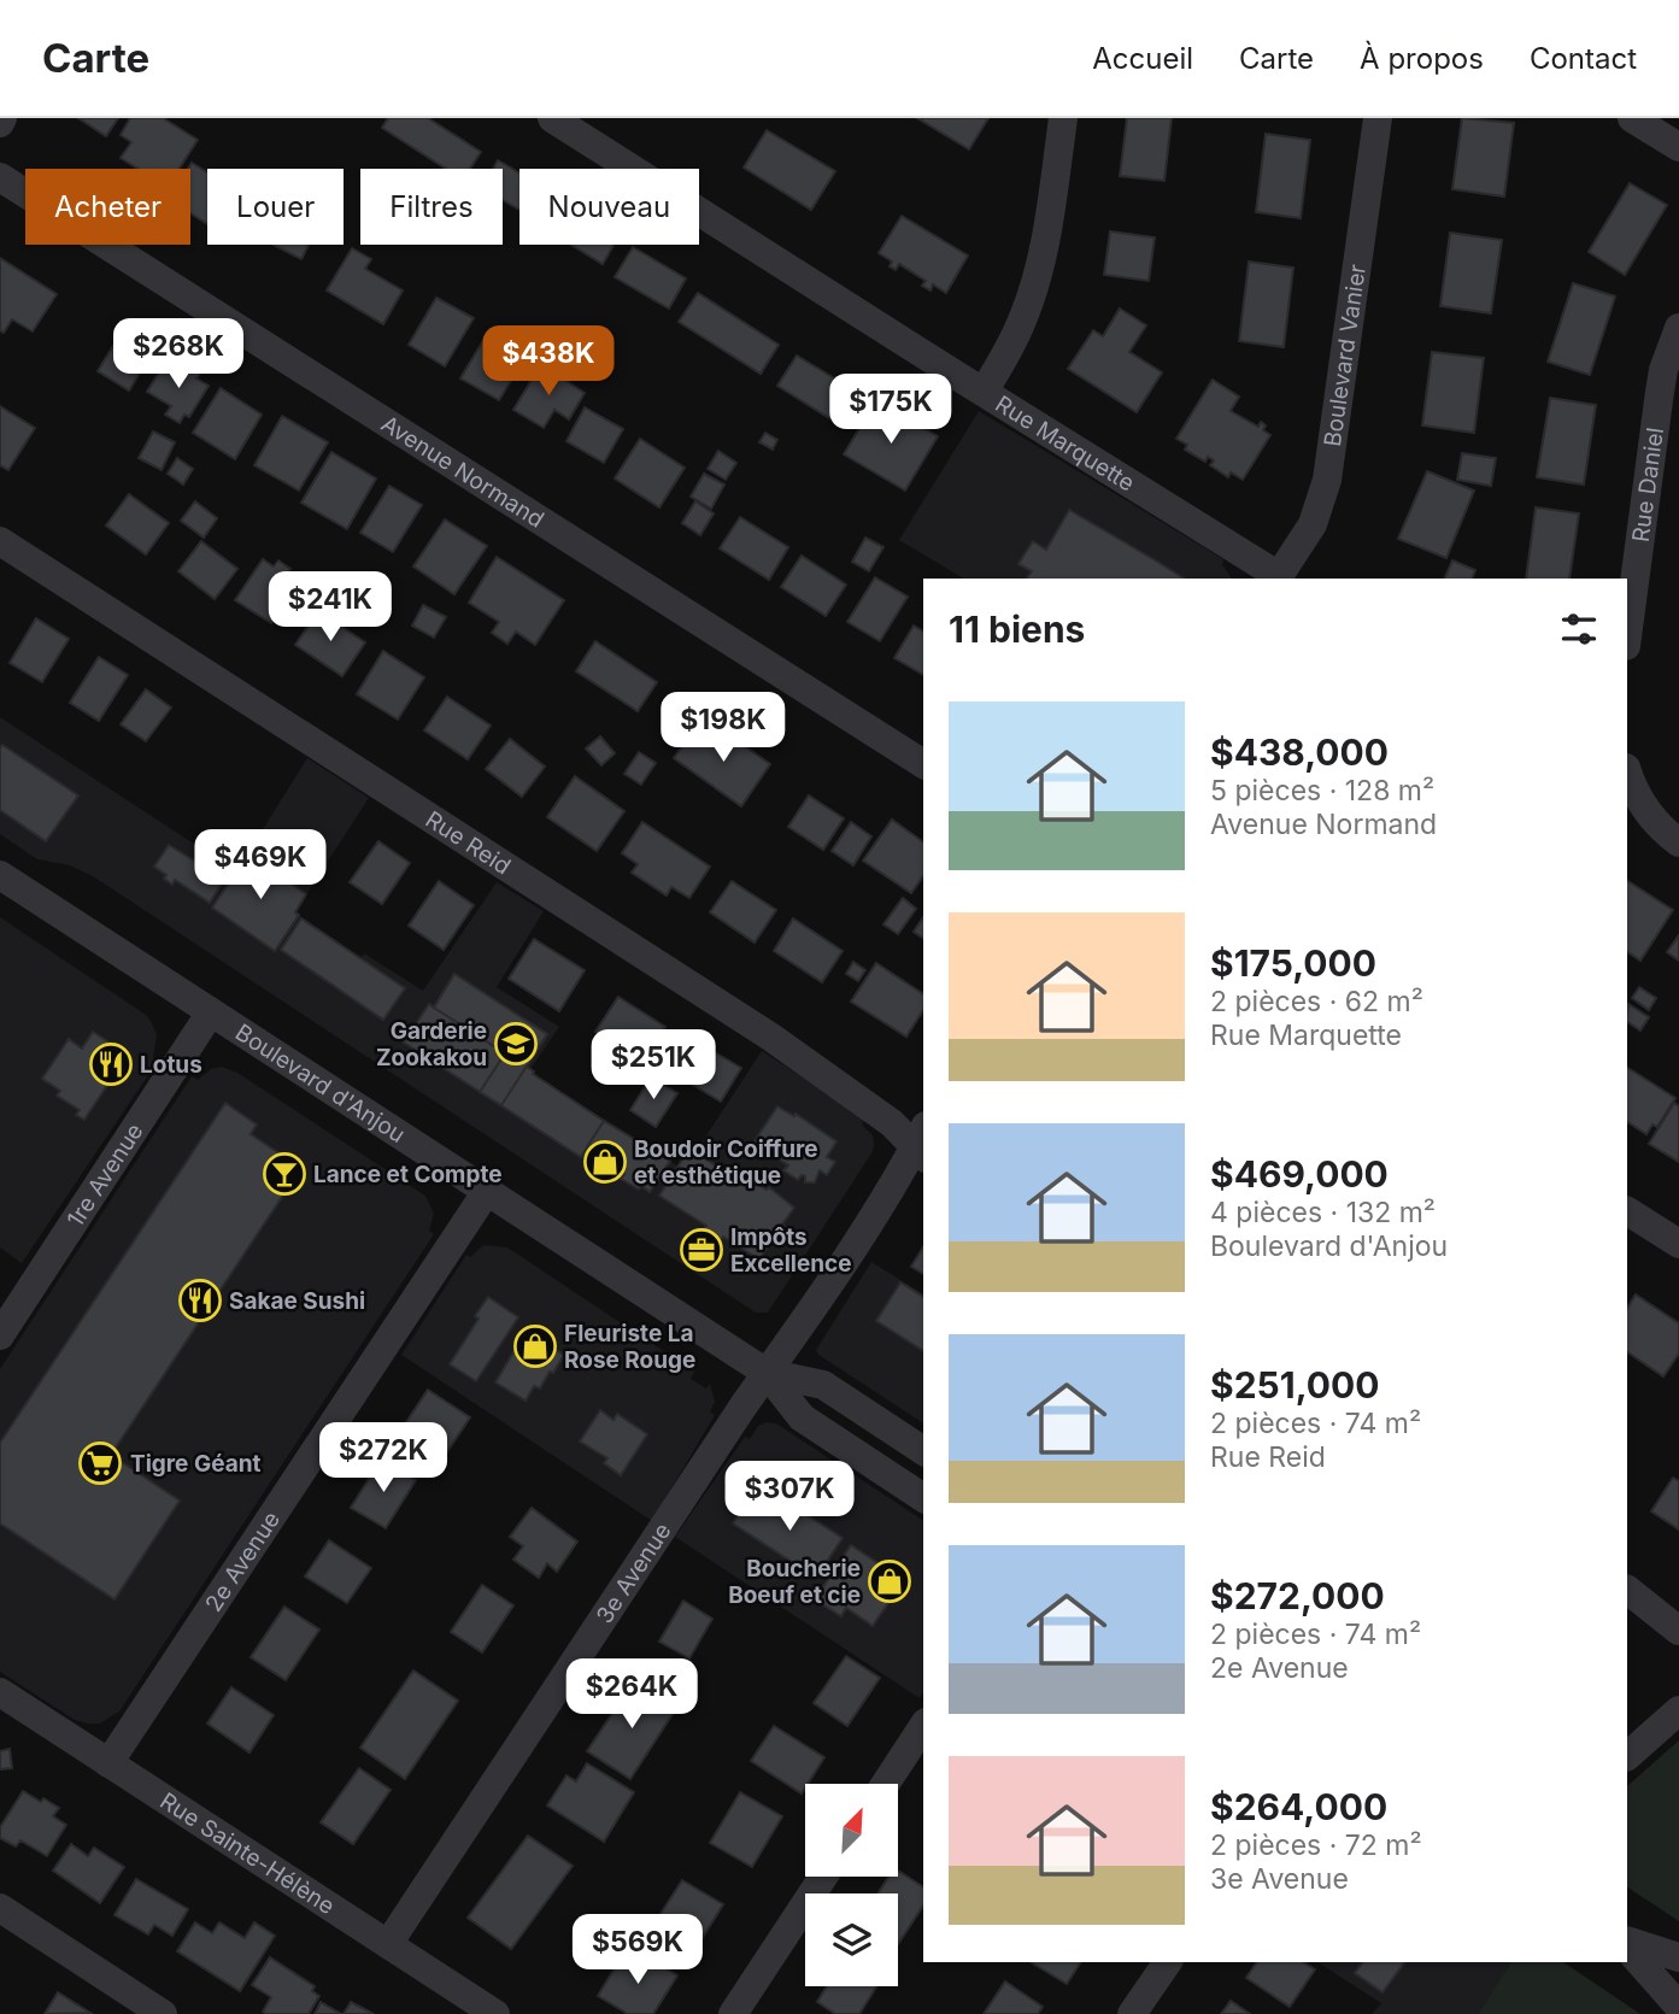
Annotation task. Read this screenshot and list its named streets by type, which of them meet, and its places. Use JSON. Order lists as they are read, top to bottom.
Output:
{
  "streets": {
    "street": [
      "Boulevard Vanier",
      "Rue Marquette",
      "Avenue Normand",
      "Rue Daniel",
      "Rue Reid",
      "Boulevard d'Anjou",
      "1re Avenue",
      "2e Avenue",
      "3e Avenue",
      "Rue Sainte-Hélène"
    ]
  },
  "crossings": [
    ["Boulevard Vanier", "Rue Marquette"],
    ["Boulevard d'Anjou", "1re Avenue"],
    ["Boulevard d'Anjou", "2e Avenue"],
    ["Boulevard d'Anjou", "3e Avenue"],
    ["2e Avenue", "Rue Sainte-Hélène"],
    ["3e Avenue", "Rue Sainte-Hélène"]
  ],
  "places": {
    "school or university": ["Garderie Zookakou"],
    "restaurant": ["Lotus", "Sakae Sushi"],
    "shop": ["Boudoir Coiffure et esthétique", "Fleuriste La Rose Rouge", "Boucherie Boeuf et cie"],
    "bar": ["Lance et Compte"],
    "office": ["Impôts Excellence"],
    "supermarket": ["Tigre Géant"]
  },
  "north": "top right",
  "page": {
    "header": "Carte",
    "nav": [
      "Accueil",
      "Carte",
      "À propos",
      "Contact"
    ],
    "chip": [
      "Acheter",
      "Louer",
      "Filtres",
      "Nouveau"
    ],
    "price": [
      "$268K",
      "$438K",
      "$175K",
      "$241K",
      "$198K",
      "$469K",
      "$251K",
      "$272K",
      "$307K",
      "$264K",
      "$569K"
    ],
    "heading": "11 biens",
    "list": [
      {
        "name": "$438,000",
        "note": "5 pièces · 128 m² · Avenue Normand"
      },
      {
        "name": "$175,000",
        "note": "2 pièces · 62 m² · Rue Marquette"
      },
      {
        "name": "$469,000",
        "note": "4 pièces · 132 m² · Boulevard d'Anjou"
      },
      {
        "name": "$251,000",
        "note": "2 pièces · 74 m² · Rue Reid"
      },
      {
        "name": "$272,000",
        "note": "2 pièces · 74 m² · 2e Avenue"
      },
      {
        "name": "$264,000",
        "note": "2 pièces · 72 m² · 3e Avenue"
      }
    ]
  }
}
